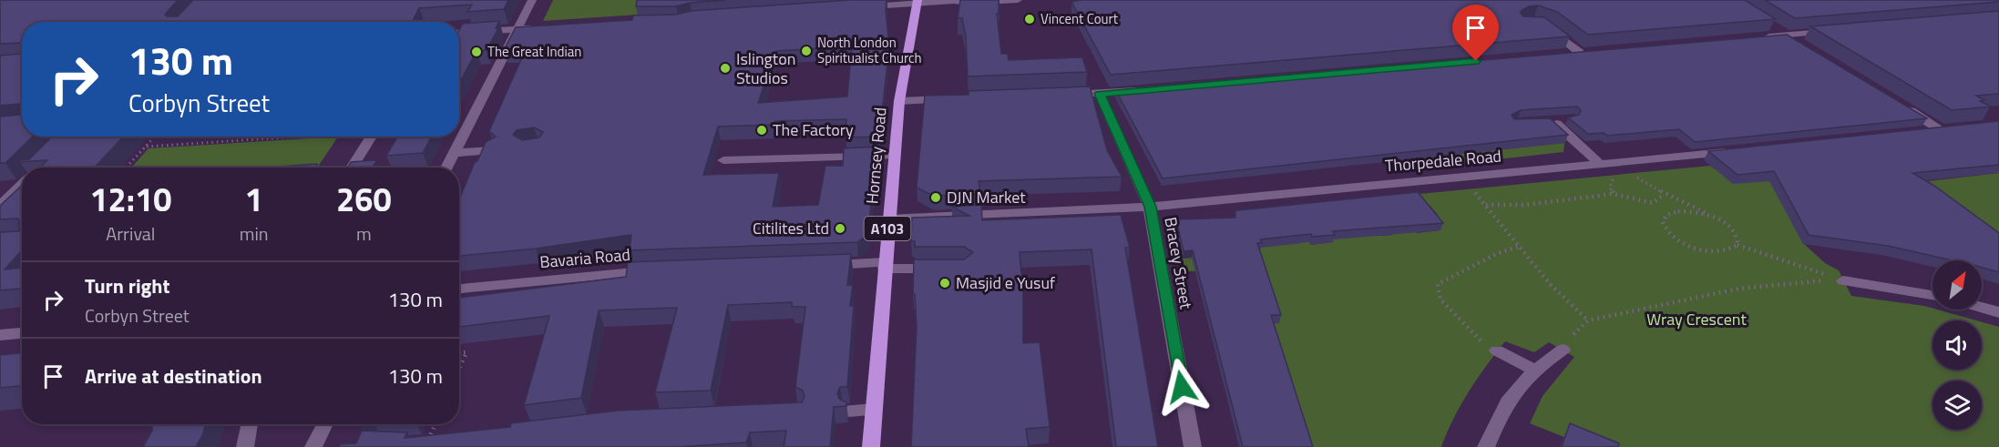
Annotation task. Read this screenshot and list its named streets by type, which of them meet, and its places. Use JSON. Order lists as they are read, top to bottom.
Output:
{
  "streets": {
    "main road": ["Hornsey Road", "A103"],
    "street": ["Thorpedale Road", "Bavaria Road", "Bracey Street"]
  },
  "crossings": [
    ["Hornsey Road", "Thorpedale Road"],
    ["Thorpedale Road", "Bracey Street"]
  ],
  "parks": ["Wray Crescent"],
  "places": [
    "Vincent Court",
    "North London Spiritualist Church",
    "The Great Indian",
    "Islington Studios",
    "The Factory",
    "DJN Market",
    "Citilites Ltd",
    "Masjid e Yusuf"
  ],
  "north": "top right",
  "page": {
    "turn": ["130 m", "Corbyn Street"],
    "eta": [
      "12:10",
      "Arrival",
      "1",
      "min",
      "260",
      "m"
    ],
    "list": [
      {
        "name": "Turn right",
        "note": "Corbyn Street",
        "value": "130 m"
      },
      {
        "name": "Arrive at destination",
        "value": "130 m"
      }
    ]
  }
}
